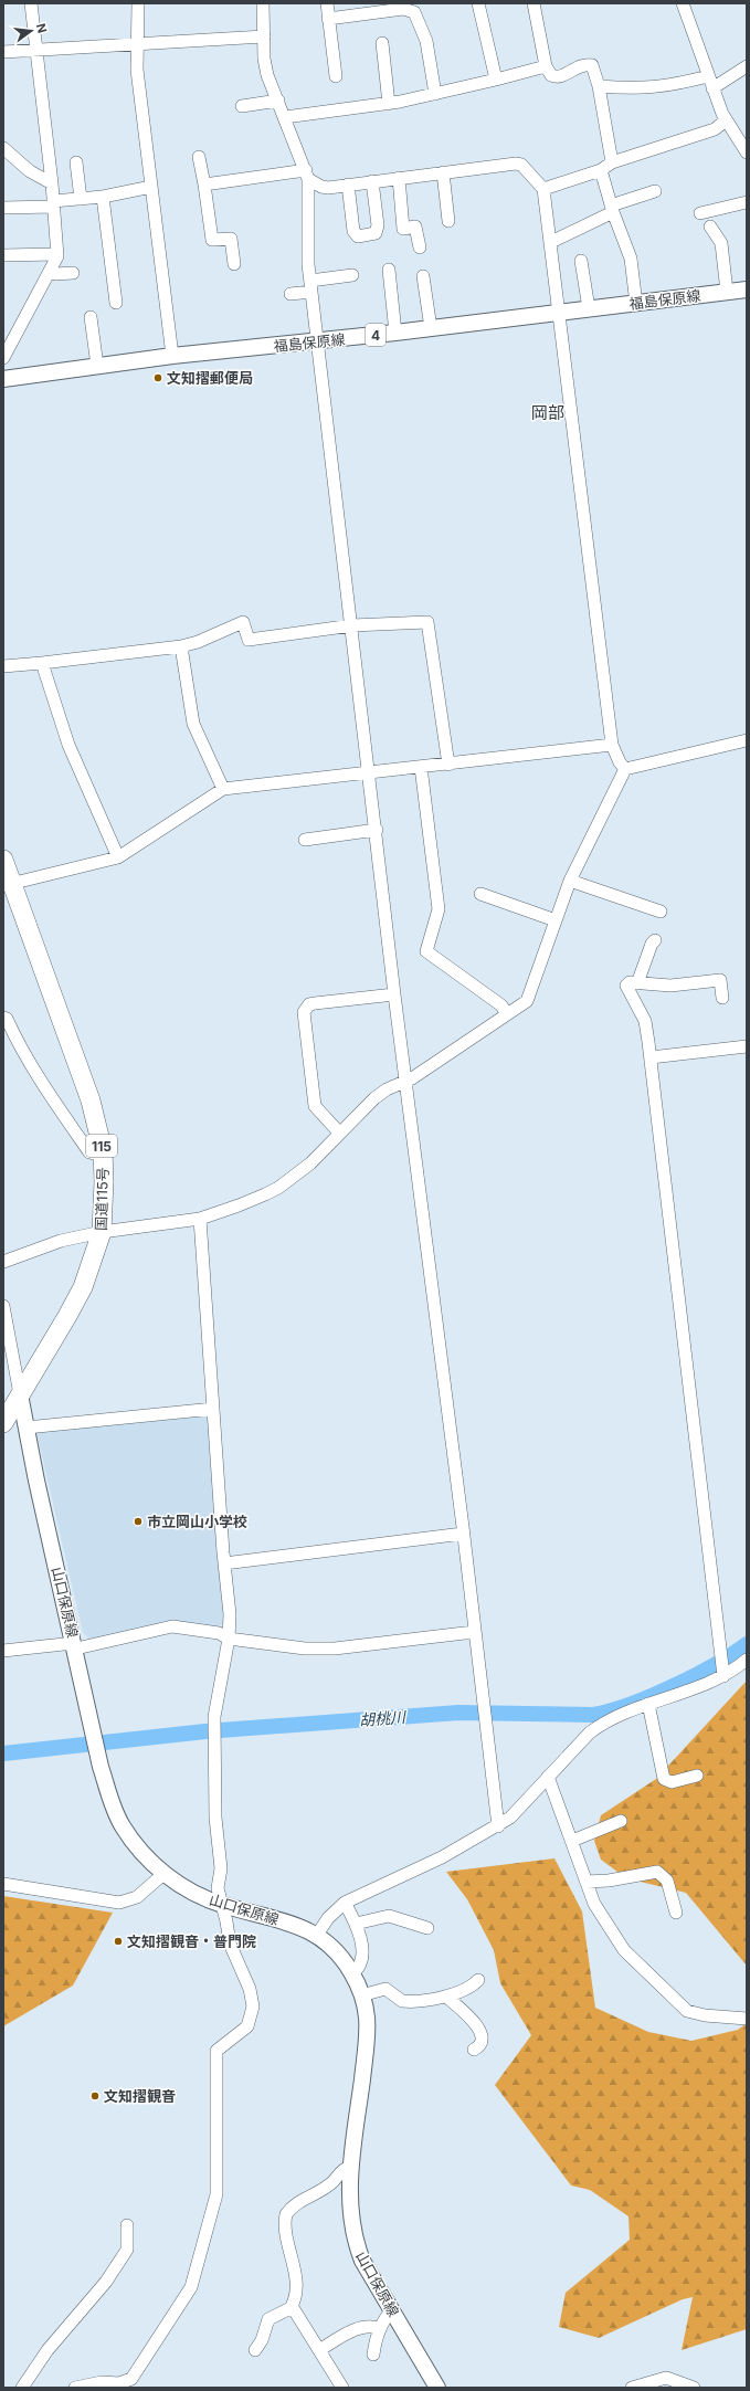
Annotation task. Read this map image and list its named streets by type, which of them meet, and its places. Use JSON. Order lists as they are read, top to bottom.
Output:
{
  "streets": {
    "highway": ["115", "国道115号"],
    "main road": ["福島保原線", "4", "山口保原線"]
  },
  "crossings": [
    ["国道115号", "山口保原線"]
  ],
  "districts": ["岡部"],
  "water": ["胡桃川"],
  "places": [
    "文知摺郵便局",
    "市立岡山小学校",
    "文知摺観音・普門院",
    "文知摺観音"
  ],
  "north": "right"
}
